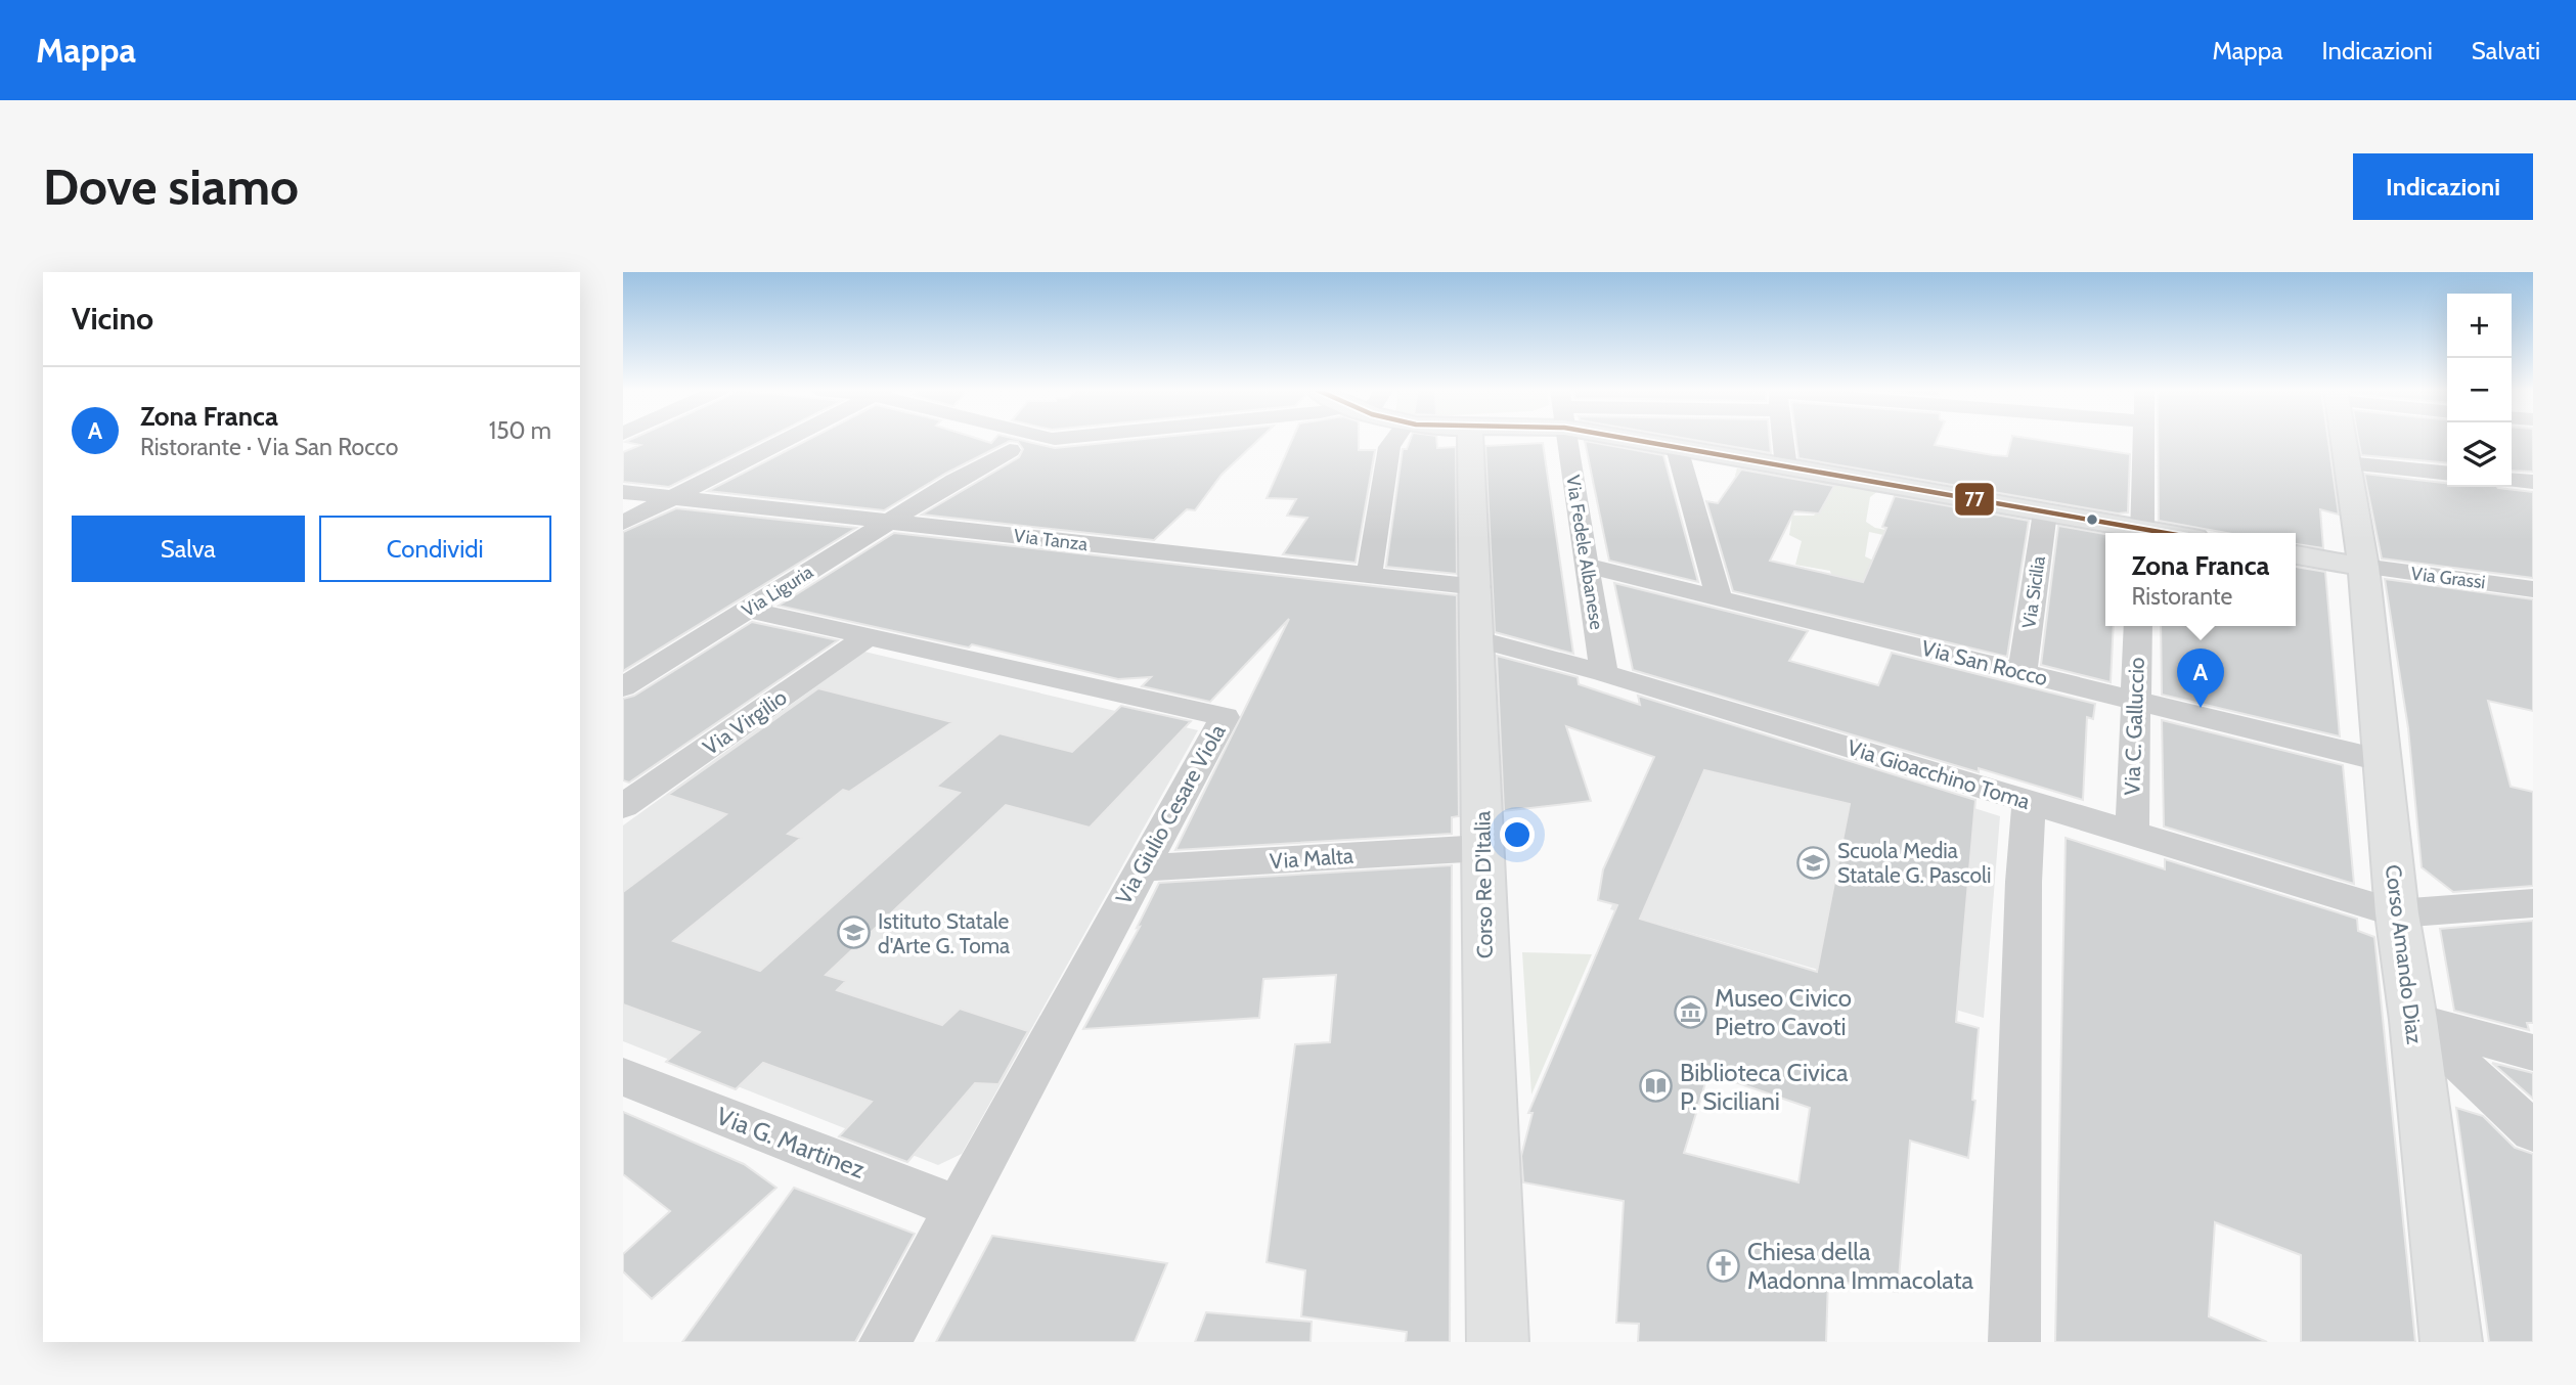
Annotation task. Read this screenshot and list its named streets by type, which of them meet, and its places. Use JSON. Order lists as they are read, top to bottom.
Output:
{
  "streets": {
    "main road": ["Corso Re D'Italia", "Corso Amando Diaz"],
    "street": [
      "Via Tanza",
      "Via Fedele Albanese",
      "Via Grassi",
      "Via Liguria",
      "Via Sicilia",
      "Via San Rocco",
      "Via Virgilio",
      "Via C. Galluccio",
      "Via Gioacchino Toma",
      "Via Giulio Cesare Viola",
      "Via Malta",
      "Via G. Martinez"
    ]
  },
  "crossings": [
    ["Via Tanza", "Via Liguria"],
    ["Via Tanza", "Corso Re D'Italia"],
    ["Via Fedele Albanese", "Via San Rocco"],
    ["Via Fedele Albanese", "Via Gioacchino Toma"],
    ["Via Grassi", "Corso Amando Diaz"],
    ["Via Liguria", "Via Giulio Cesare Viola"],
    ["Via Sicilia", "Via San Rocco"],
    ["Via San Rocco", "Via C. Galluccio"],
    ["Via San Rocco", "Corso Amando Diaz"],
    ["Via Virgilio", "Via Giulio Cesare Viola"],
    ["Via C. Galluccio", "Via Gioacchino Toma"],
    ["Via Gioacchino Toma", "Corso Re D'Italia"],
    ["Via Gioacchino Toma", "Corso Amando Diaz"],
    ["Via Giulio Cesare Viola", "Via Malta"],
    ["Via Giulio Cesare Viola", "Via G. Martinez"],
    ["Via Malta", "Corso Re D'Italia"]
  ],
  "places": {
    "school or university": ["Scuola Media Statale G. Pascoli", "Istituto Statale d'Arte G. Toma"],
    "museum": ["Museo Civico Pietro Cavoti"],
    "library": ["Biblioteca Civica P. Siciliani"],
    "church": ["Chiesa della Madonna Immacolata"]
  },
  "lines": ["transit line 77"],
  "page": {
    "header": "Mappa",
    "nav": ["Mappa", "Indicazioni", "Salvati"],
    "buttons": [
      "Indicazioni",
      ["Salva", "Condividi"]
    ],
    "title": "Dove siamo",
    "heading": "Vicino",
    "map_buttons": ["+", "−"],
    "list": [
      {
        "mark": "A",
        "name": "Zona Franca",
        "note": "Ristorante · Via San Rocco",
        "value": "150 m"
      }
    ],
    "popup": ["Zona Franca", "Ristorante"],
    "pins": "A"
  }
}
